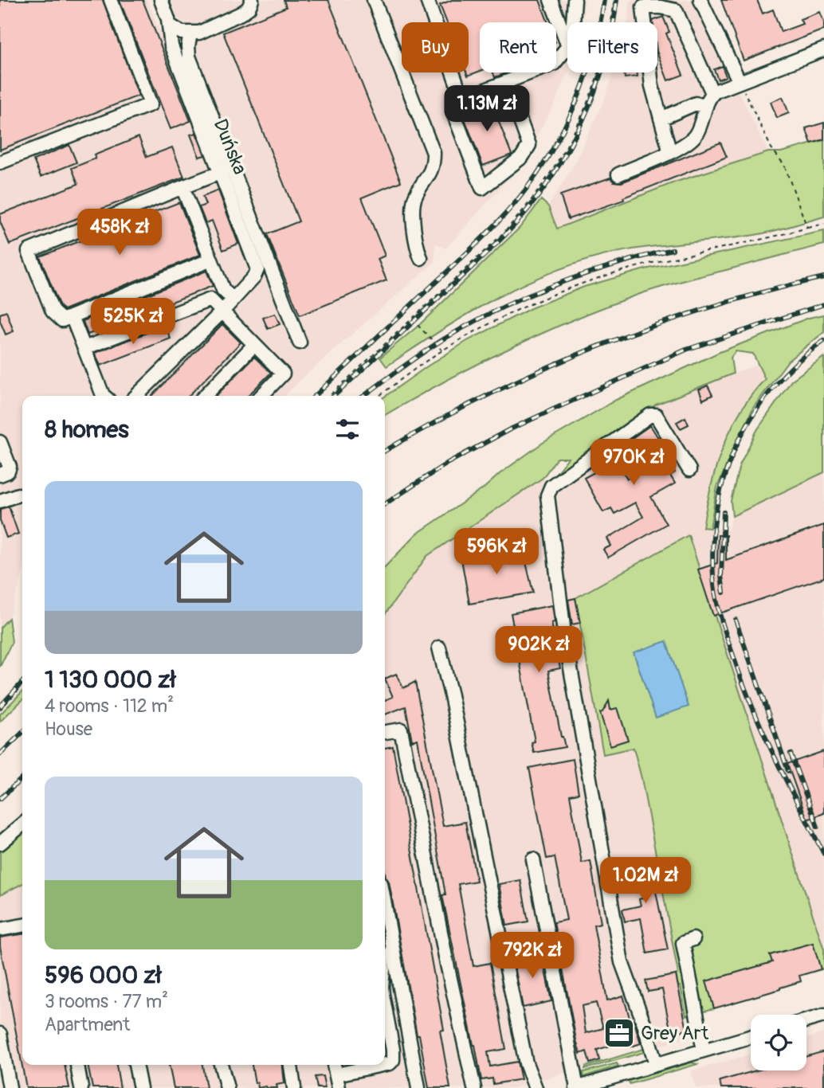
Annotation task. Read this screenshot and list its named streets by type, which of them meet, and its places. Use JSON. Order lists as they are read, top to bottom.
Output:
{
  "streets": {
    "street": ["Duńska"]
  },
  "places": {
    "office": ["Grey Art"]
  },
  "page": {
    "chip": ["Buy", "Rent", "Filters"],
    "price": [
      "1.13M zł",
      "458K zł",
      "525K zł",
      "970K zł",
      "596K zł",
      "902K zł",
      "1.02M zł",
      "792K zł"
    ],
    "heading": "8 homes",
    "list": [
      {
        "name": "1 130 000 zł",
        "note": "4 rooms · 112 m² · House"
      },
      {
        "name": "596 000 zł",
        "note": "3 rooms · 77 m² · Apartment"
      }
    ]
  }
}
